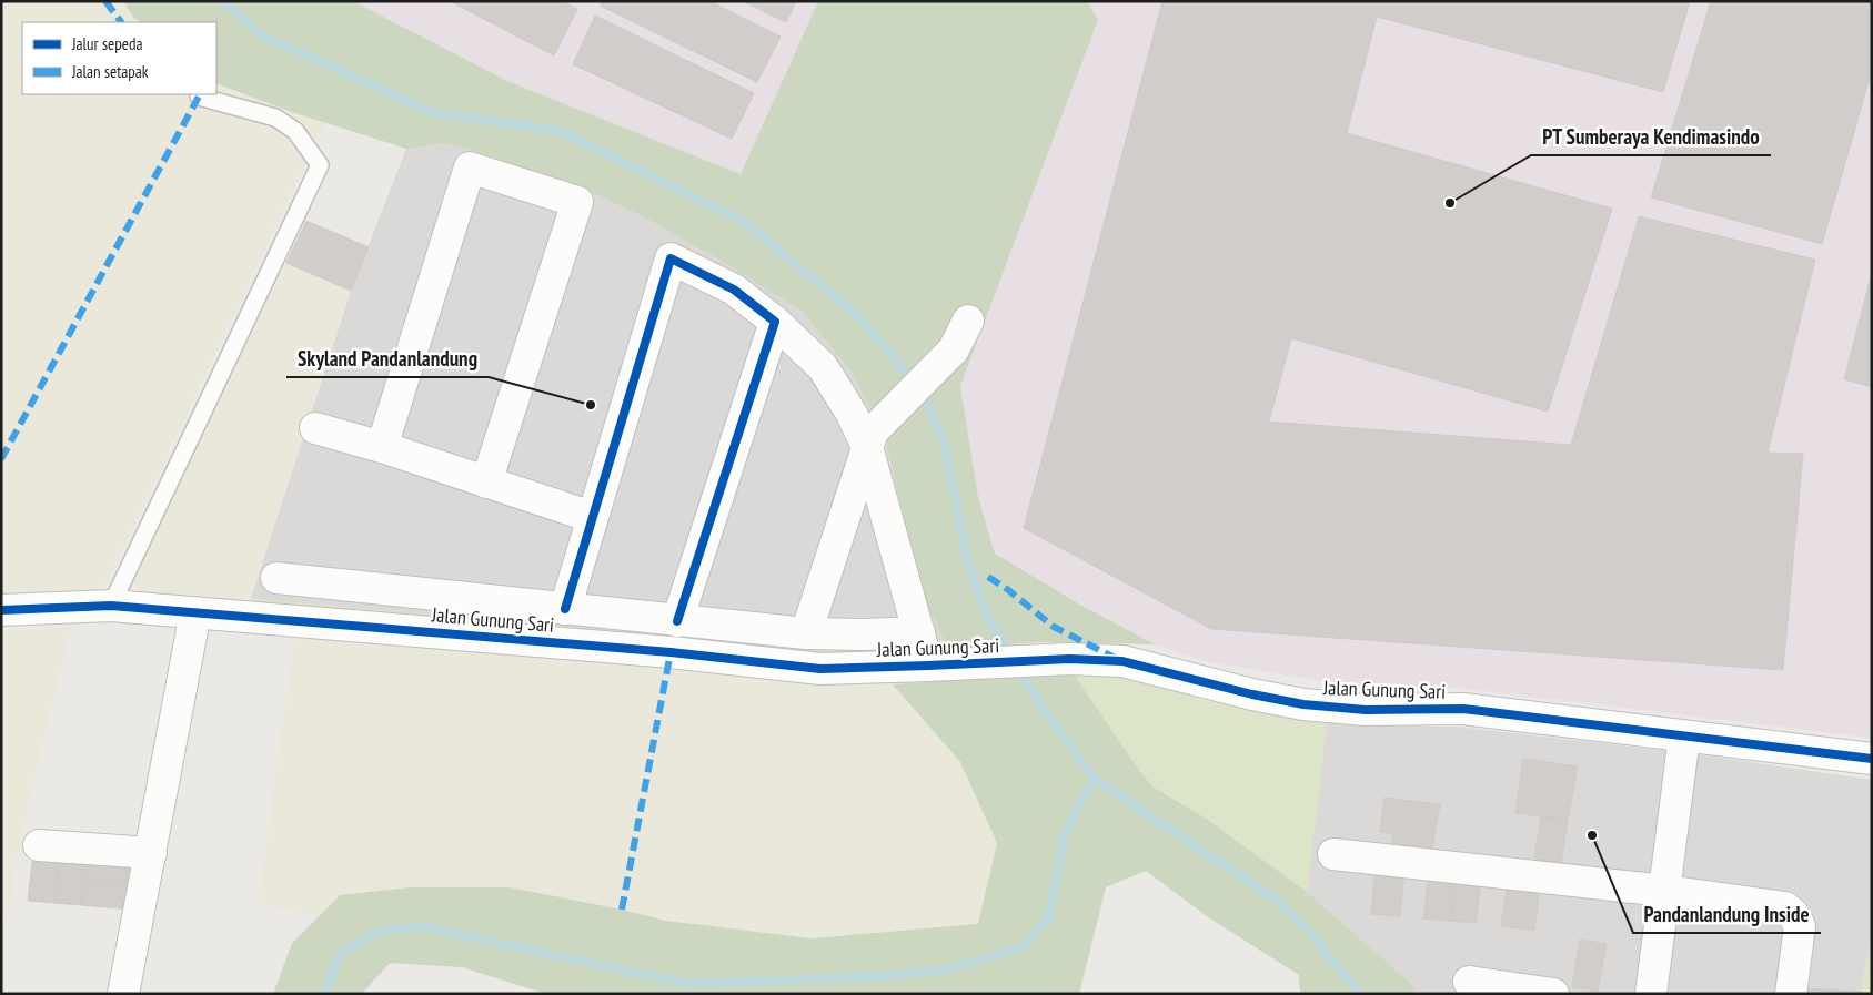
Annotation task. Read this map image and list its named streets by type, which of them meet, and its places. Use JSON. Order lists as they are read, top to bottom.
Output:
{
  "streets": {
    "street": ["Jalan Gunung Sari"]
  },
  "places": ["PT Sumberaya Kendimasindo", "Skyland Pandanlandung", "Pandanlandung Inside"],
  "legend": ["Jalur sepeda", "Jalan setapak"]
}
